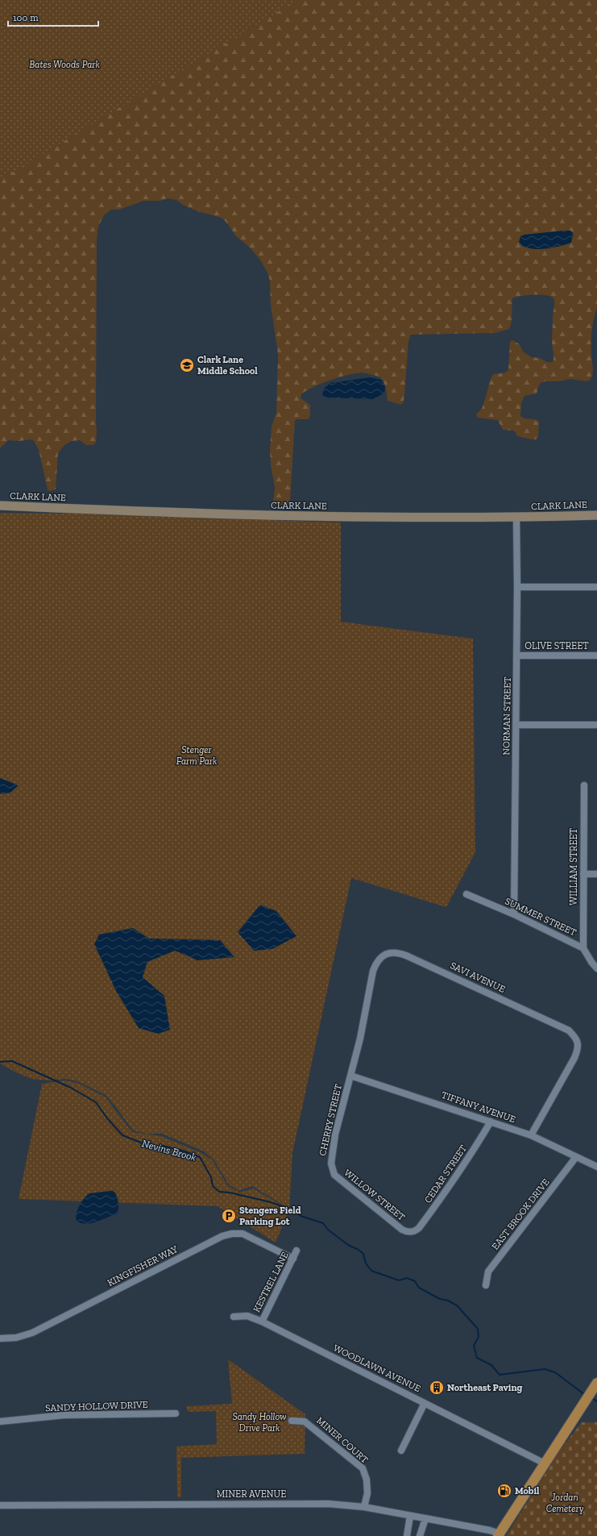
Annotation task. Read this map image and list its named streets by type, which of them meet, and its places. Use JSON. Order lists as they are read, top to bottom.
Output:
{
  "streets": {
    "main road": ["CLARK LANE"],
    "street": [
      "OLIVE STREET",
      "NORMAN STREET",
      "WILLIAM STREET",
      "SUMMER STREET",
      "SAVI AVENUE",
      "TIFFANY AVENUE",
      "CHERRY STREET",
      "CEDAR STREET",
      "WILLOW STREET",
      "EAST BROOK DRIVE",
      "KINGFISHER WAY",
      "KESTREL LANE",
      "WOODLAWN AVENUE",
      "SANDY HOLLOW DRIVE",
      "MINER COURT",
      "MINER AVENUE"
    ]
  },
  "crossings": [
    ["CLARK LANE", "NORMAN STREET"],
    ["OLIVE STREET", "NORMAN STREET"],
    ["NORMAN STREET", "SUMMER STREET"],
    ["WILLIAM STREET", "SUMMER STREET"],
    ["SAVI AVENUE", "TIFFANY AVENUE"],
    ["SAVI AVENUE", "CHERRY STREET"],
    ["TIFFANY AVENUE", "CHERRY STREET"],
    ["TIFFANY AVENUE", "CEDAR STREET"],
    ["TIFFANY AVENUE", "EAST BROOK DRIVE"],
    ["CHERRY STREET", "WILLOW STREET"],
    ["CEDAR STREET", "WILLOW STREET"],
    ["KINGFISHER WAY", "KESTREL LANE"],
    ["KESTREL LANE", "WOODLAWN AVENUE"],
    ["MINER COURT", "MINER AVENUE"]
  ],
  "water": ["Nevins Brook"],
  "parks": [
    "Bates Woods Park",
    "Stenger Farm Park",
    "Sandy Hollow Drive Park",
    "Jordan Cemetery"
  ],
  "places": {
    "school or university": ["Clark Lane Middle School"],
    "parking": ["Stengers Field Parking Lot"],
    "building": ["Northeast Paving"],
    "fuel station": ["Mobil"]
  },
  "scale_bar": "100 m"
}
